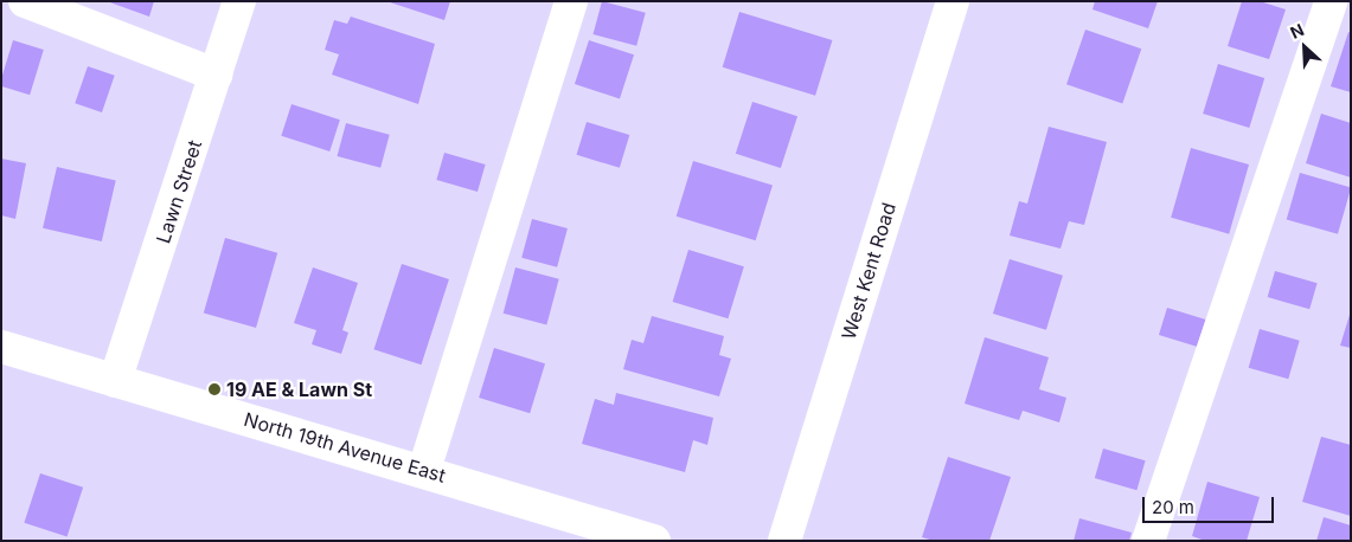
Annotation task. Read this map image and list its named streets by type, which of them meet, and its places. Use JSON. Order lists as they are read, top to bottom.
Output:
{
  "streets": {
    "street": ["Lawn Street", "West Kent Road", "North 19th Avenue East"]
  },
  "crossings": [
    ["Lawn Street", "North 19th Avenue East"]
  ],
  "places": ["19 AE & Lawn St"],
  "scale_bar": "20 m",
  "north": "top left"
}
